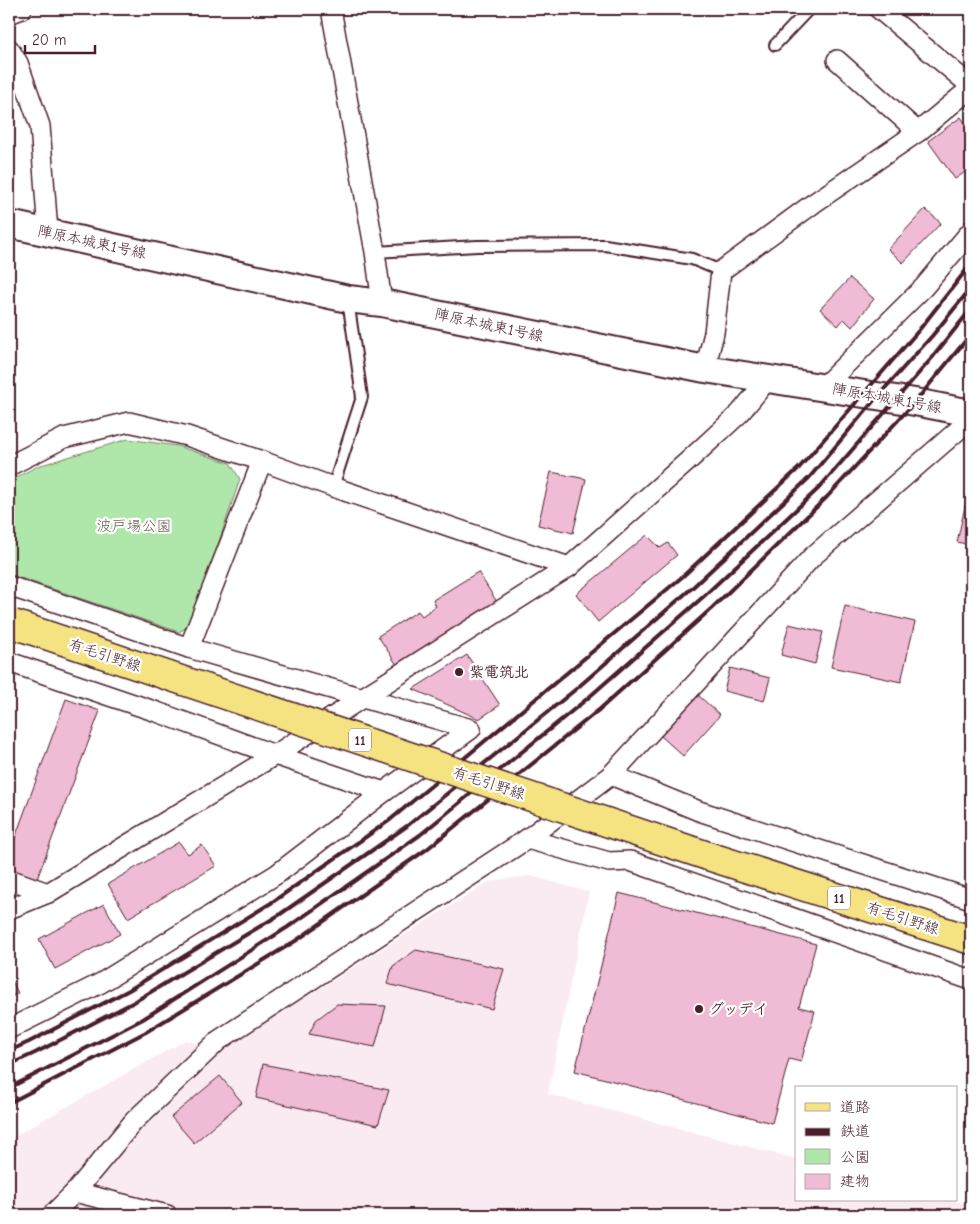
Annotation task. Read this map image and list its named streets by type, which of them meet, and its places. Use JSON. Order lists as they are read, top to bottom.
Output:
{
  "streets": {
    "main road": ["有毛引野線", "11"],
    "street": ["陣原本城東1号線"]
  },
  "parks": ["波戸場公園"],
  "places": ["紫電筑北", "グッデイ"],
  "legend": [
    "道路",
    "鉄道",
    "公園",
    "建物"
  ],
  "scale_bar": "20 m"
}
